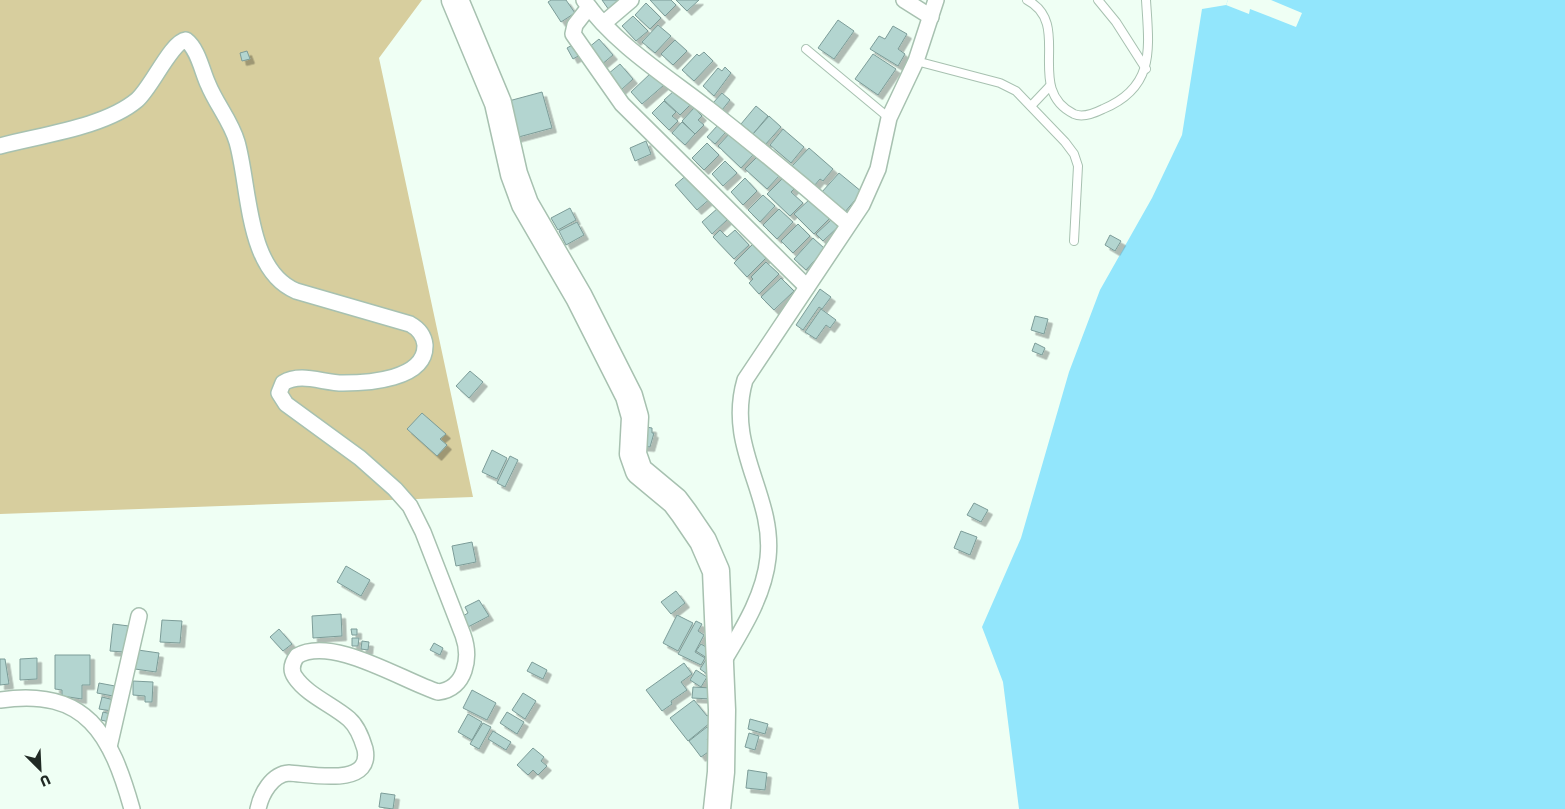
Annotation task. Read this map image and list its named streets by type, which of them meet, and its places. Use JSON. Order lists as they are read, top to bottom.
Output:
{
  "north": "bottom right"
}
